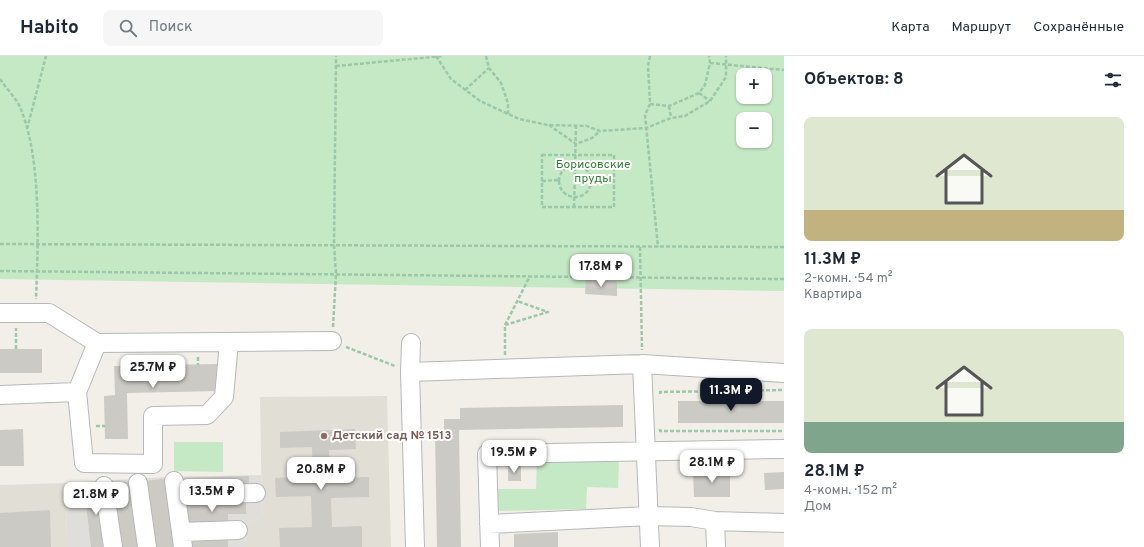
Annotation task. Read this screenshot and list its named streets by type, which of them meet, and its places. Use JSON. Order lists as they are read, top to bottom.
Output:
{
  "parks": ["Борисовские пруды"],
  "places": ["Детский сад № 1513"],
  "page": {
    "header": "Habito",
    "search": "Поиск",
    "nav": ["Карта", "Маршрут", "Сохранённые"],
    "heading": "Объектов: 8",
    "map_buttons": ["+", "−"],
    "list": [
      {
        "name": "11.3M ₽",
        "note": "2-комн. · 54 m² · Квартира"
      },
      {
        "name": "28.1M ₽",
        "note": "4-комн. · 152 m² · Дом"
      }
    ],
    "price": [
      "17.8M ₽",
      "25.7M ₽",
      "11.3M ₽",
      "19.5M ₽",
      "28.1M ₽",
      "20.8M ₽",
      "13.5M ₽",
      "21.8M ₽"
    ]
  }
}
